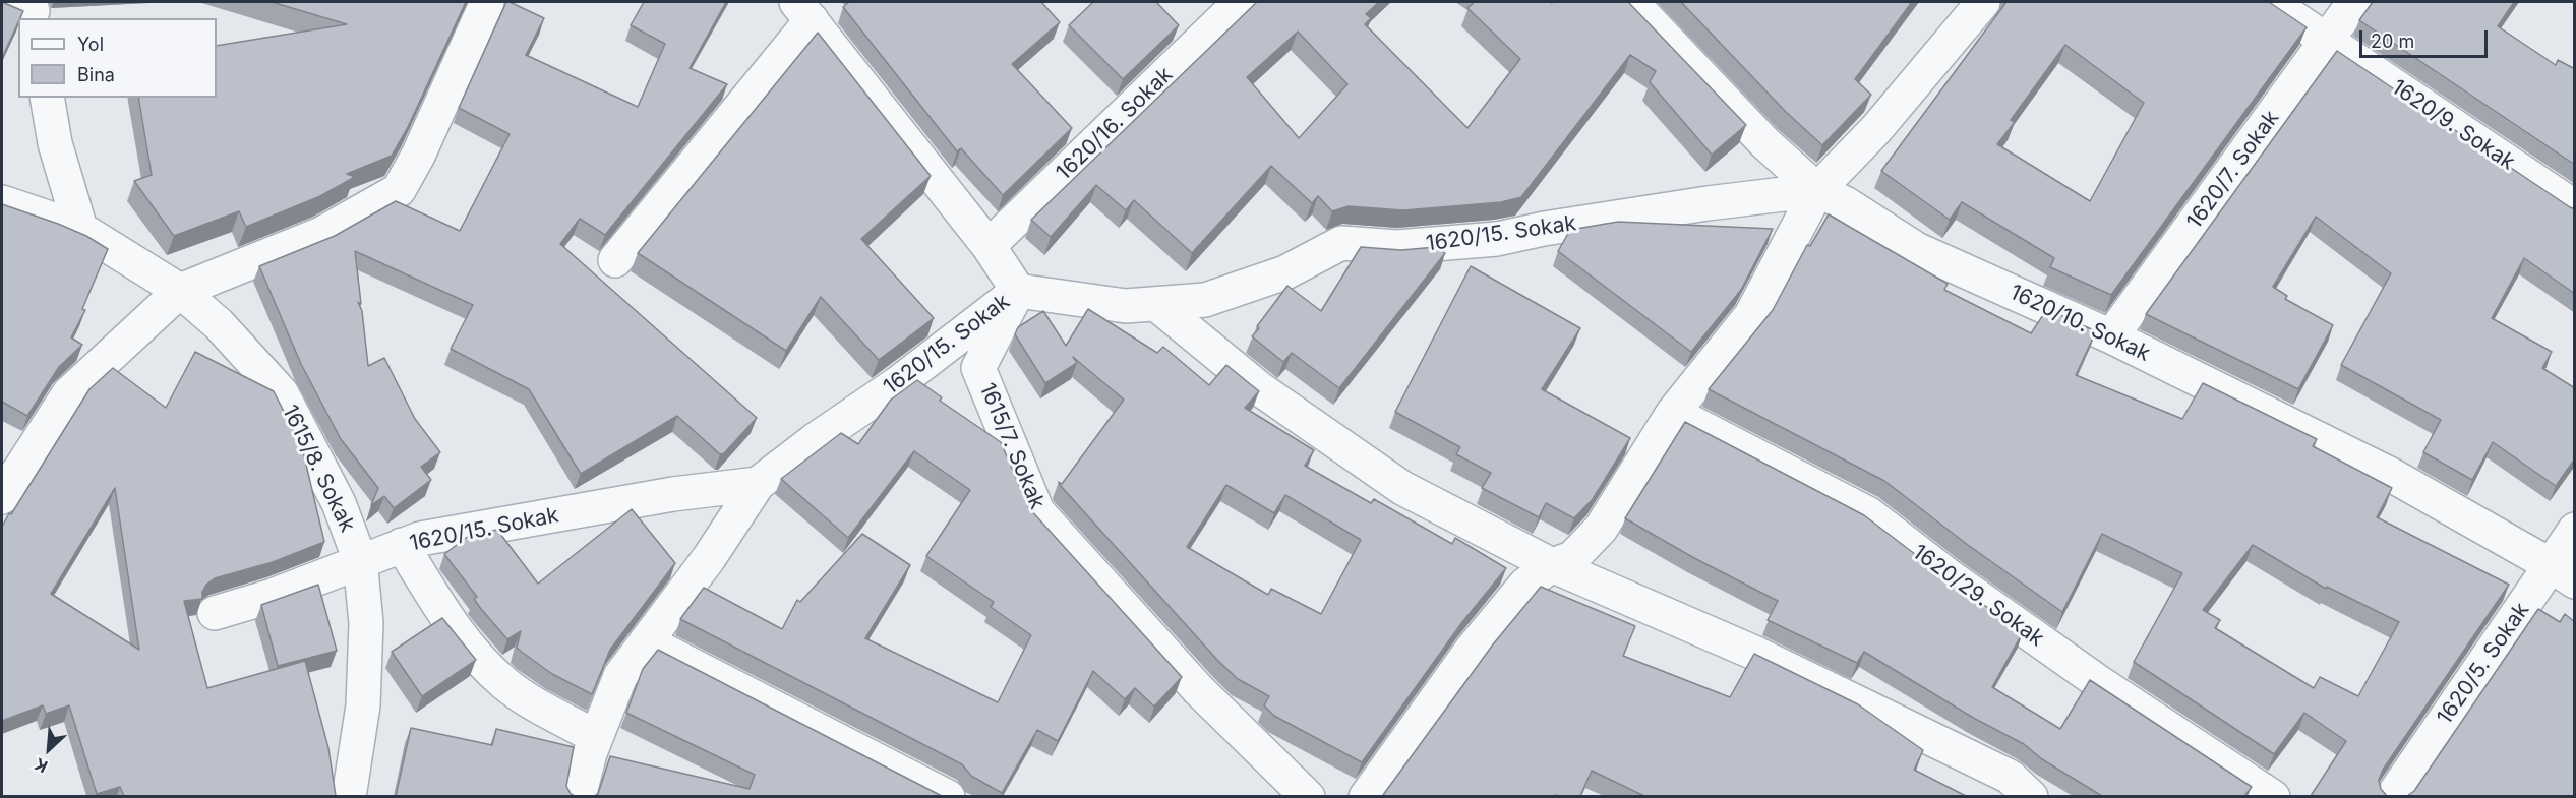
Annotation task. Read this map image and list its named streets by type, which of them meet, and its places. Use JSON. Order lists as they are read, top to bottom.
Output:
{
  "streets": {
    "street": [
      "1620/16. Sokak",
      "1620/9. Sokak",
      "1620/7. Sokak",
      "1620/15. Sokak",
      "1620/10. Sokak",
      "1615/7. Sokak",
      "1615/8. Sokak",
      "1620/29. Sokak",
      "1620/5. Sokak"
    ]
  },
  "crossings": [
    ["1620/9. Sokak", "1620/7. Sokak"],
    ["1620/7. Sokak", "1620/10. Sokak"],
    ["1620/15. Sokak", "1620/10. Sokak"],
    ["1620/15. Sokak", "1615/7. Sokak"],
    ["1620/15. Sokak", "1615/8. Sokak"],
    ["1620/10. Sokak", "1620/5. Sokak"]
  ],
  "legend": ["Yol", "Bina"],
  "scale_bar": "20 m",
  "north": "bottom left"
}
